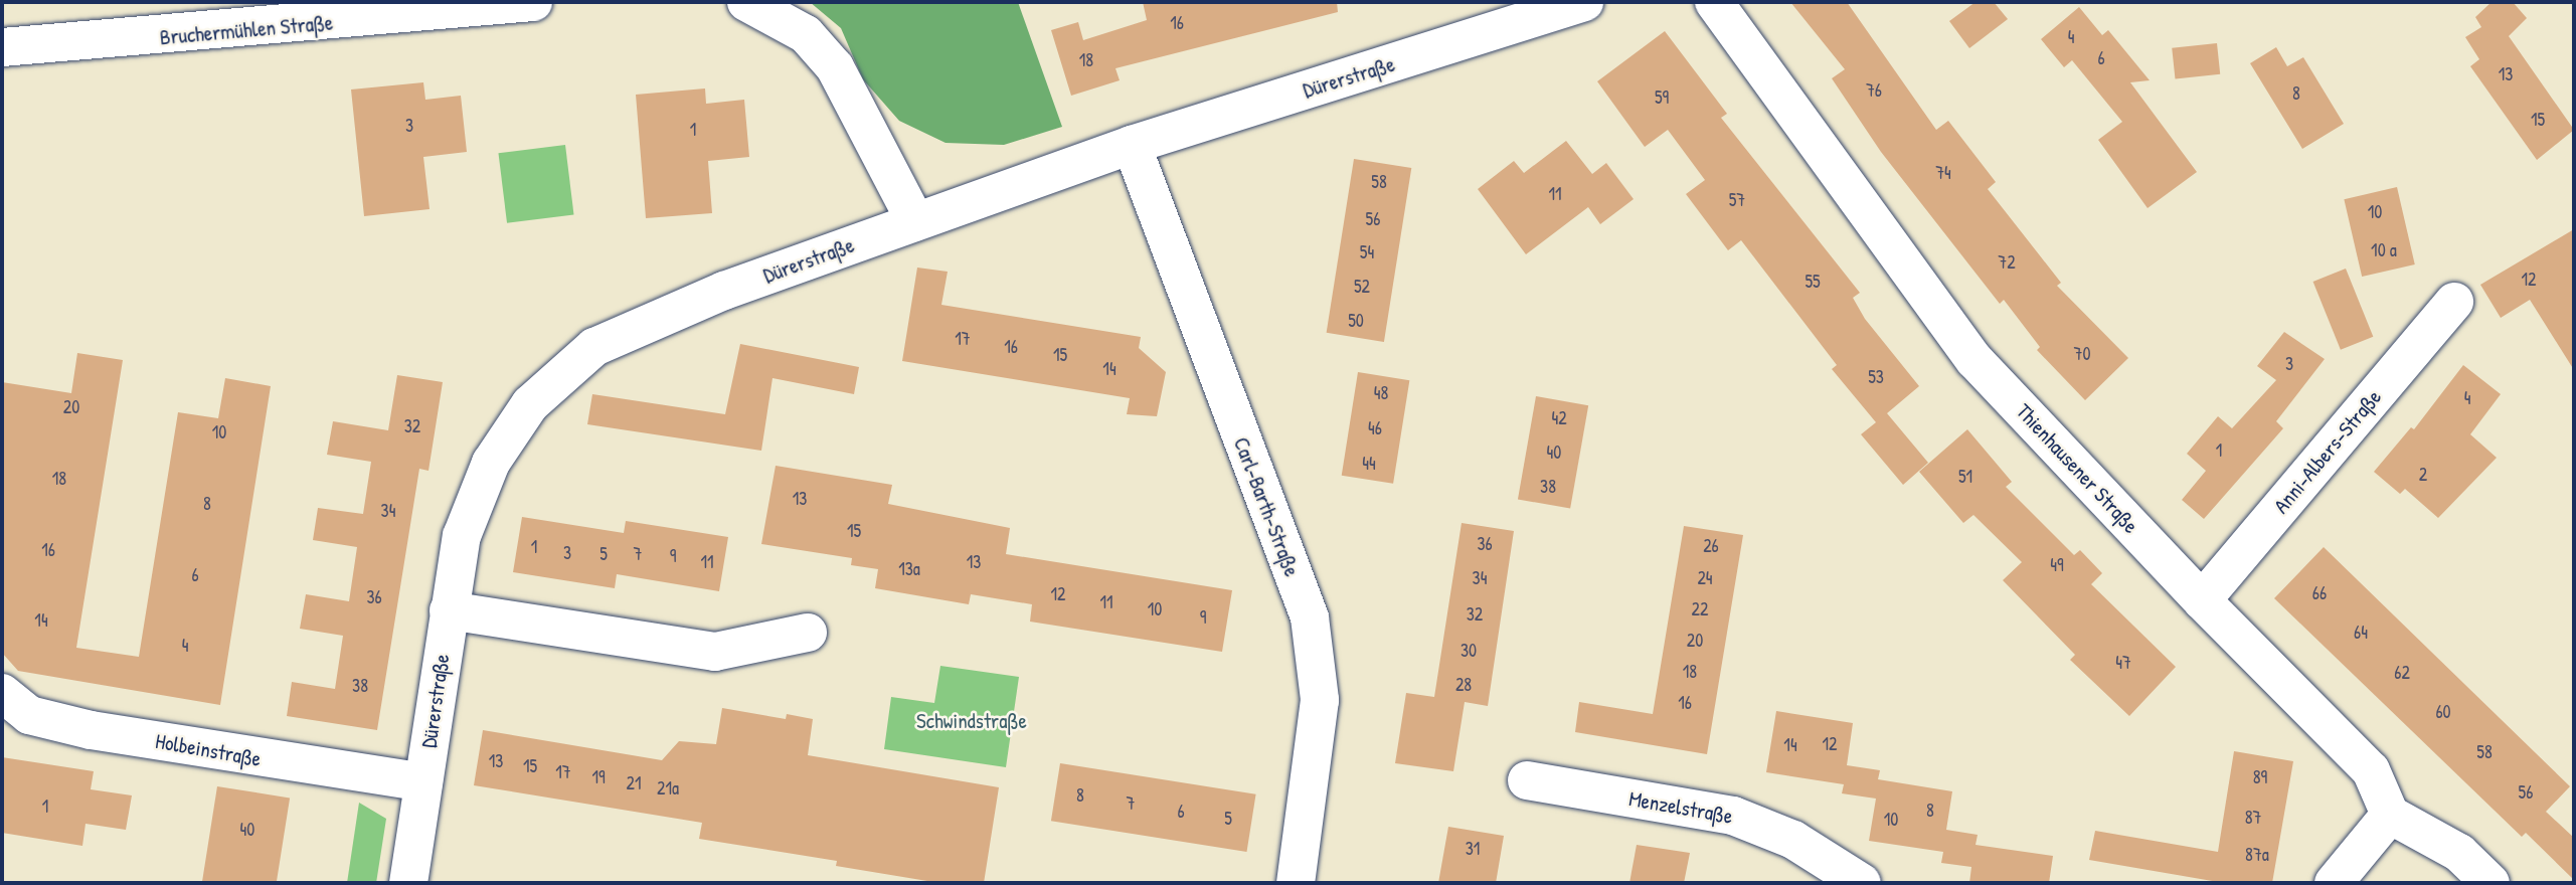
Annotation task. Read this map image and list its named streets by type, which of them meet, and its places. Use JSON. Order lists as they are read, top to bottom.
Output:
{
  "streets": {
    "street": [
      "Bruchermühlen Straße",
      "Dürerstraße",
      "Anni-Albers-Straße",
      "Thienhausener Straße",
      "Carl-Barth-Straße",
      "Holbeinstraße",
      "Menzelstraße"
    ]
  },
  "crossings": [
    ["Dürerstraße", "Carl-Barth-Straße"],
    ["Dürerstraße", "Holbeinstraße"],
    ["Anni-Albers-Straße", "Thienhausener Straße"]
  ],
  "parks": ["Schwindstraße"],
  "house_numbers": [
    "16",
    "4",
    "6",
    "18",
    "13",
    "76",
    "8",
    "59",
    "15",
    "3",
    "1",
    "74",
    "58",
    "11",
    "57",
    "10",
    "56",
    "10 a",
    "54",
    "72",
    "12",
    "55",
    "52",
    "50",
    "17",
    "16",
    "70",
    "15",
    "3",
    "14",
    "53",
    "48",
    "4",
    "20",
    "42",
    "32",
    "46",
    "10",
    "1",
    "40",
    "44",
    "2",
    "51",
    "18",
    "38",
    "13",
    "8",
    "34",
    "15",
    "36",
    "26",
    "1",
    "16",
    "3",
    "5",
    "7",
    "9",
    "11",
    "13",
    "49",
    "13a",
    "6",
    "34",
    "24",
    "66",
    "12",
    "36",
    "11",
    "10",
    "22",
    "32",
    "9",
    "14",
    "64",
    "20",
    "4",
    "30",
    "47",
    "18",
    "62",
    "28",
    "38",
    "16",
    "60",
    "12",
    "14",
    "58",
    "13",
    "15",
    "17",
    "19",
    "89",
    "21",
    "21a",
    "56",
    "8",
    "7",
    "1",
    "8",
    "6",
    "87",
    "5",
    "10",
    "40",
    "31",
    "87a"
  ]
}
